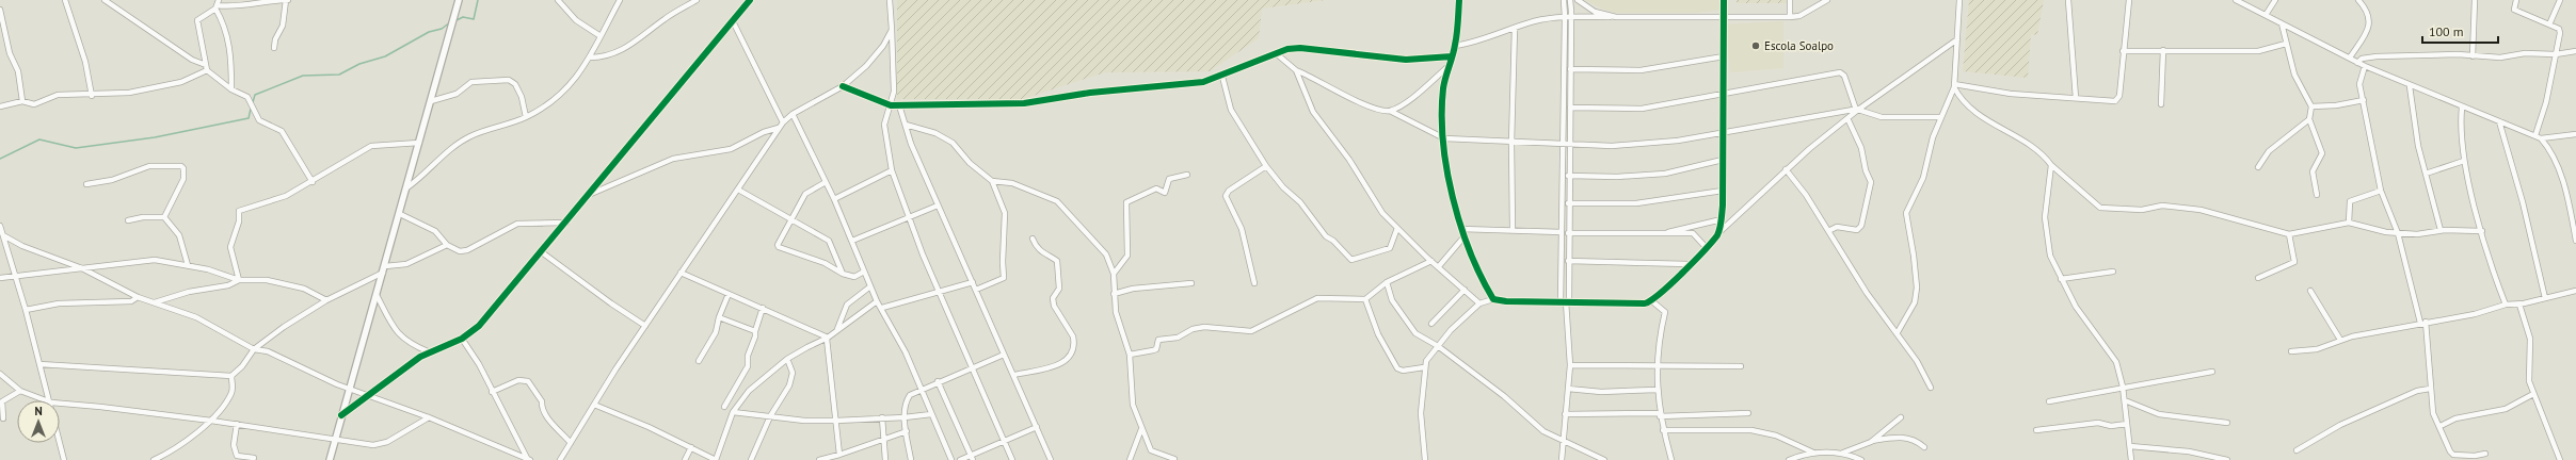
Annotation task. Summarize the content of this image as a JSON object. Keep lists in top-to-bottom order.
{
  "places": ["Escola Soalpo"],
  "scale_bar": "100 m",
  "north": "top"
}
